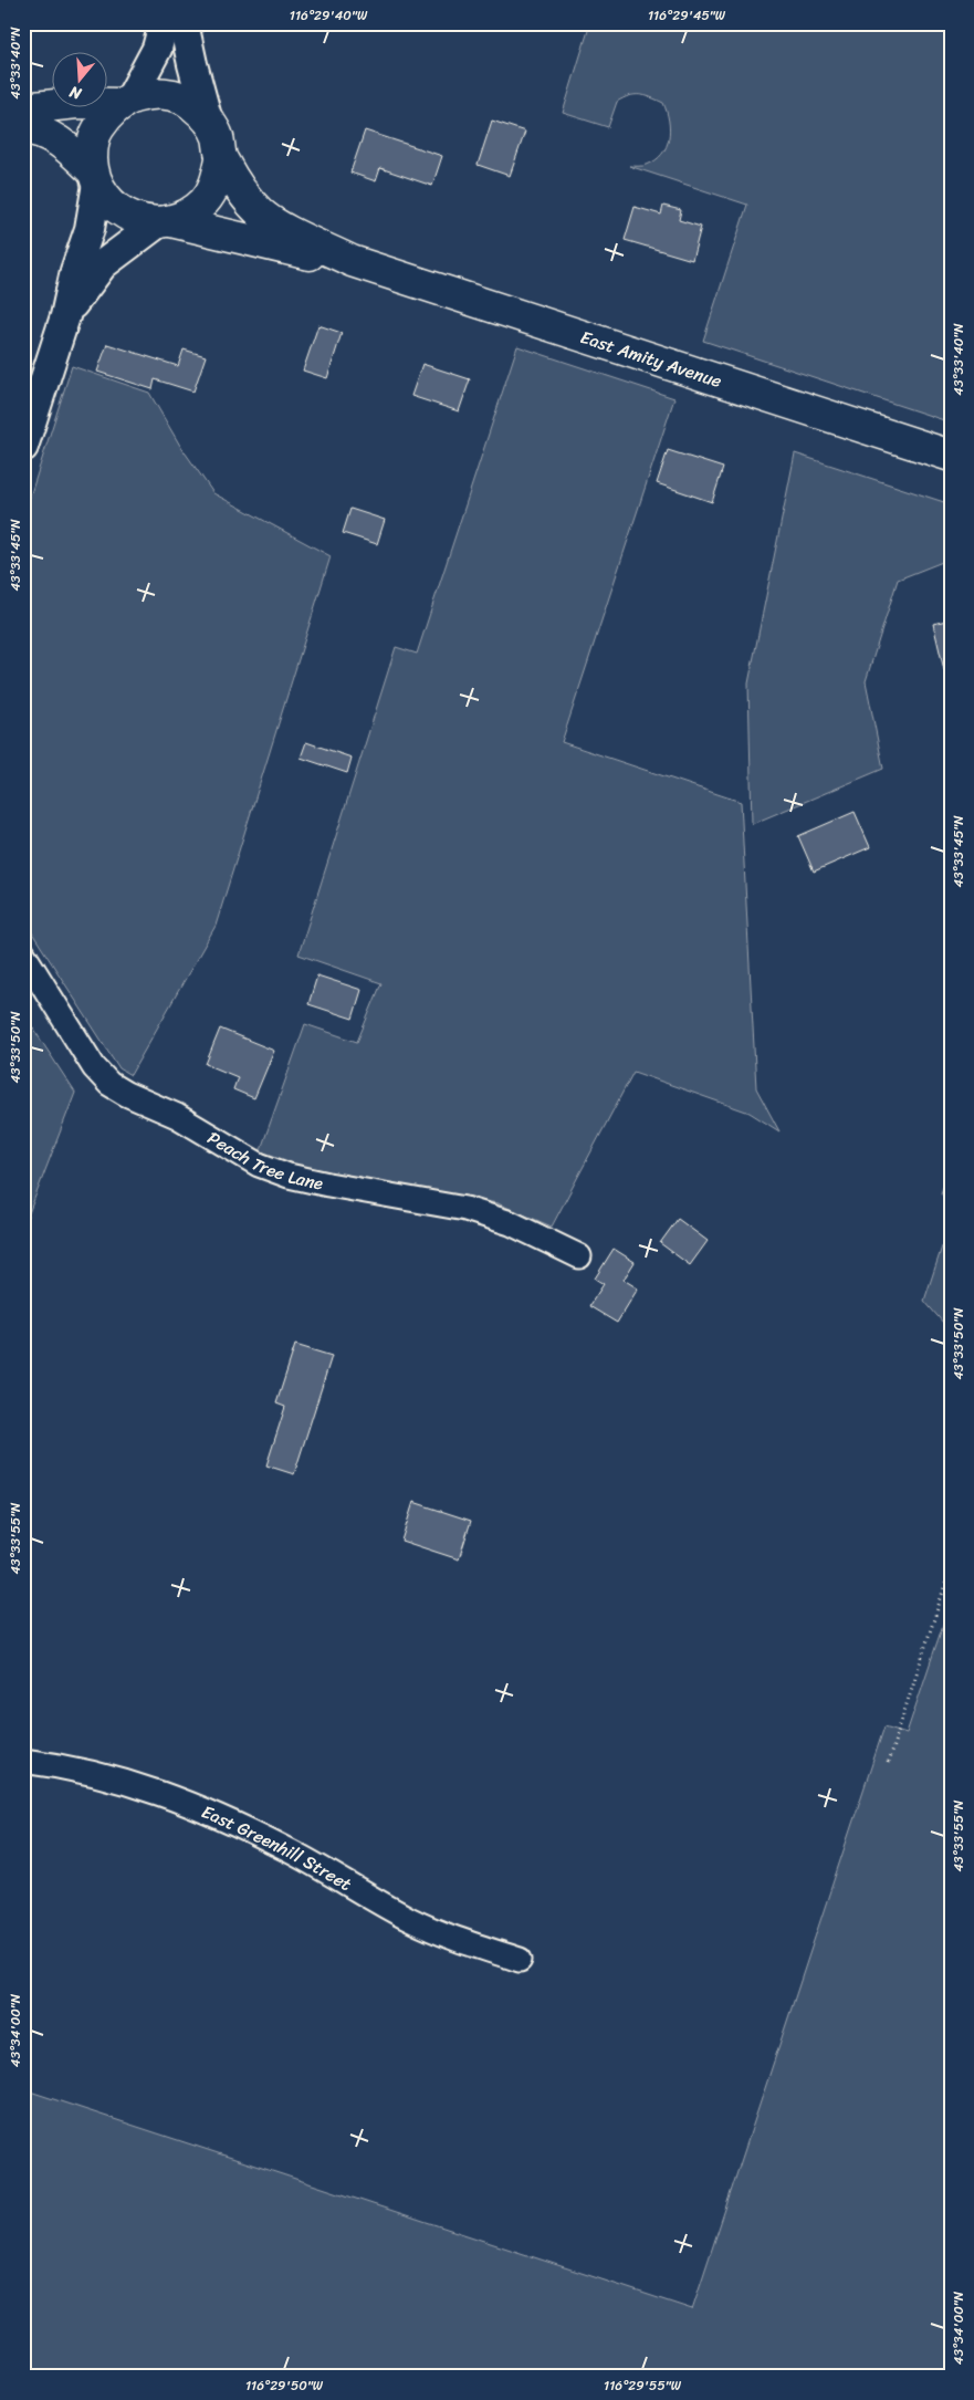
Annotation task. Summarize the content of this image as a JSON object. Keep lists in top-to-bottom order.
{
  "streets": {
    "main road": ["East Amity Avenue"],
    "street": ["Peach Tree Lane", "East Greenhill Street"]
  },
  "north": "bottom",
  "coordinates": [
    "116°29'40\"W",
    "116°29'45\"W",
    "43°33'40\"N",
    "43°33'45\"N",
    "43°33'50\"N",
    "43°33'55\"N",
    "43°34'00\"N",
    "116°29'50\"W",
    "116°29'55\"W"
  ]
}
